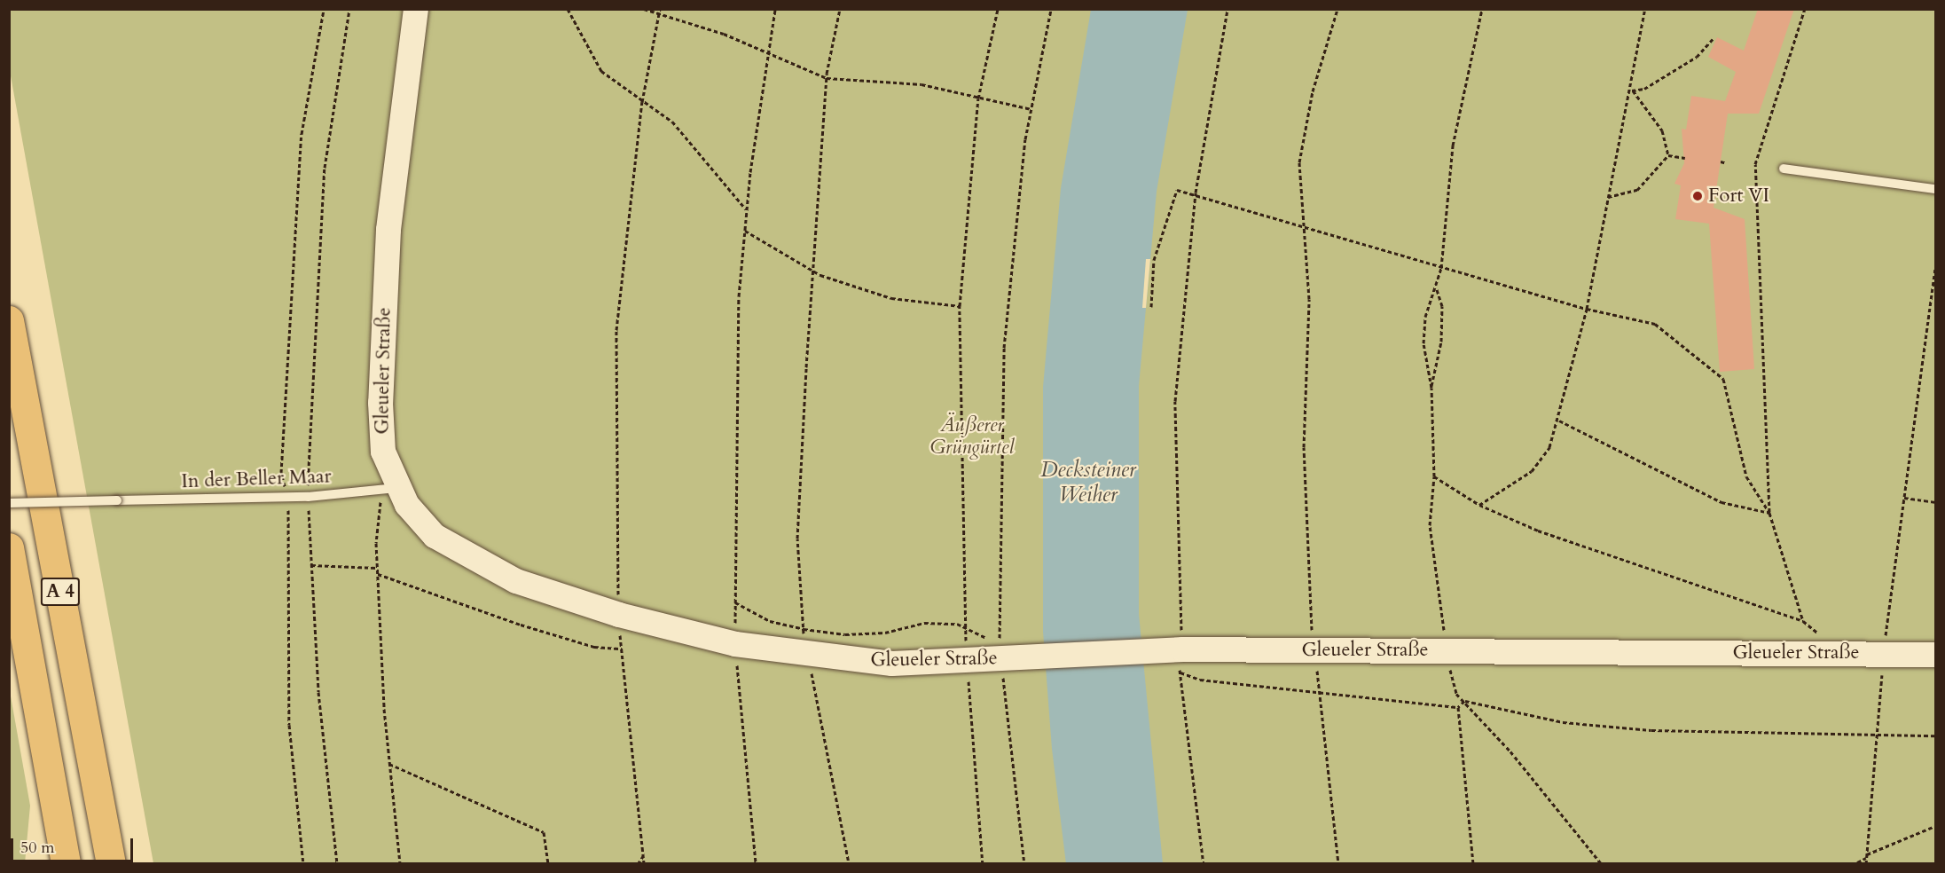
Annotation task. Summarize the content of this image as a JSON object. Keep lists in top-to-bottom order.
{
  "streets": {
    "highway": ["A 4"],
    "street": ["Gleueler Straße"],
    "lane": ["In der Beller Maar"]
  },
  "crossings": [
    ["Gleueler Straße", "In der Beller Maar"]
  ],
  "water": ["Decksteiner Weiher"],
  "parks": ["Äußerer Grüngürtel"],
  "places": ["Fort VI"],
  "scale_bar": "50 m"
}
